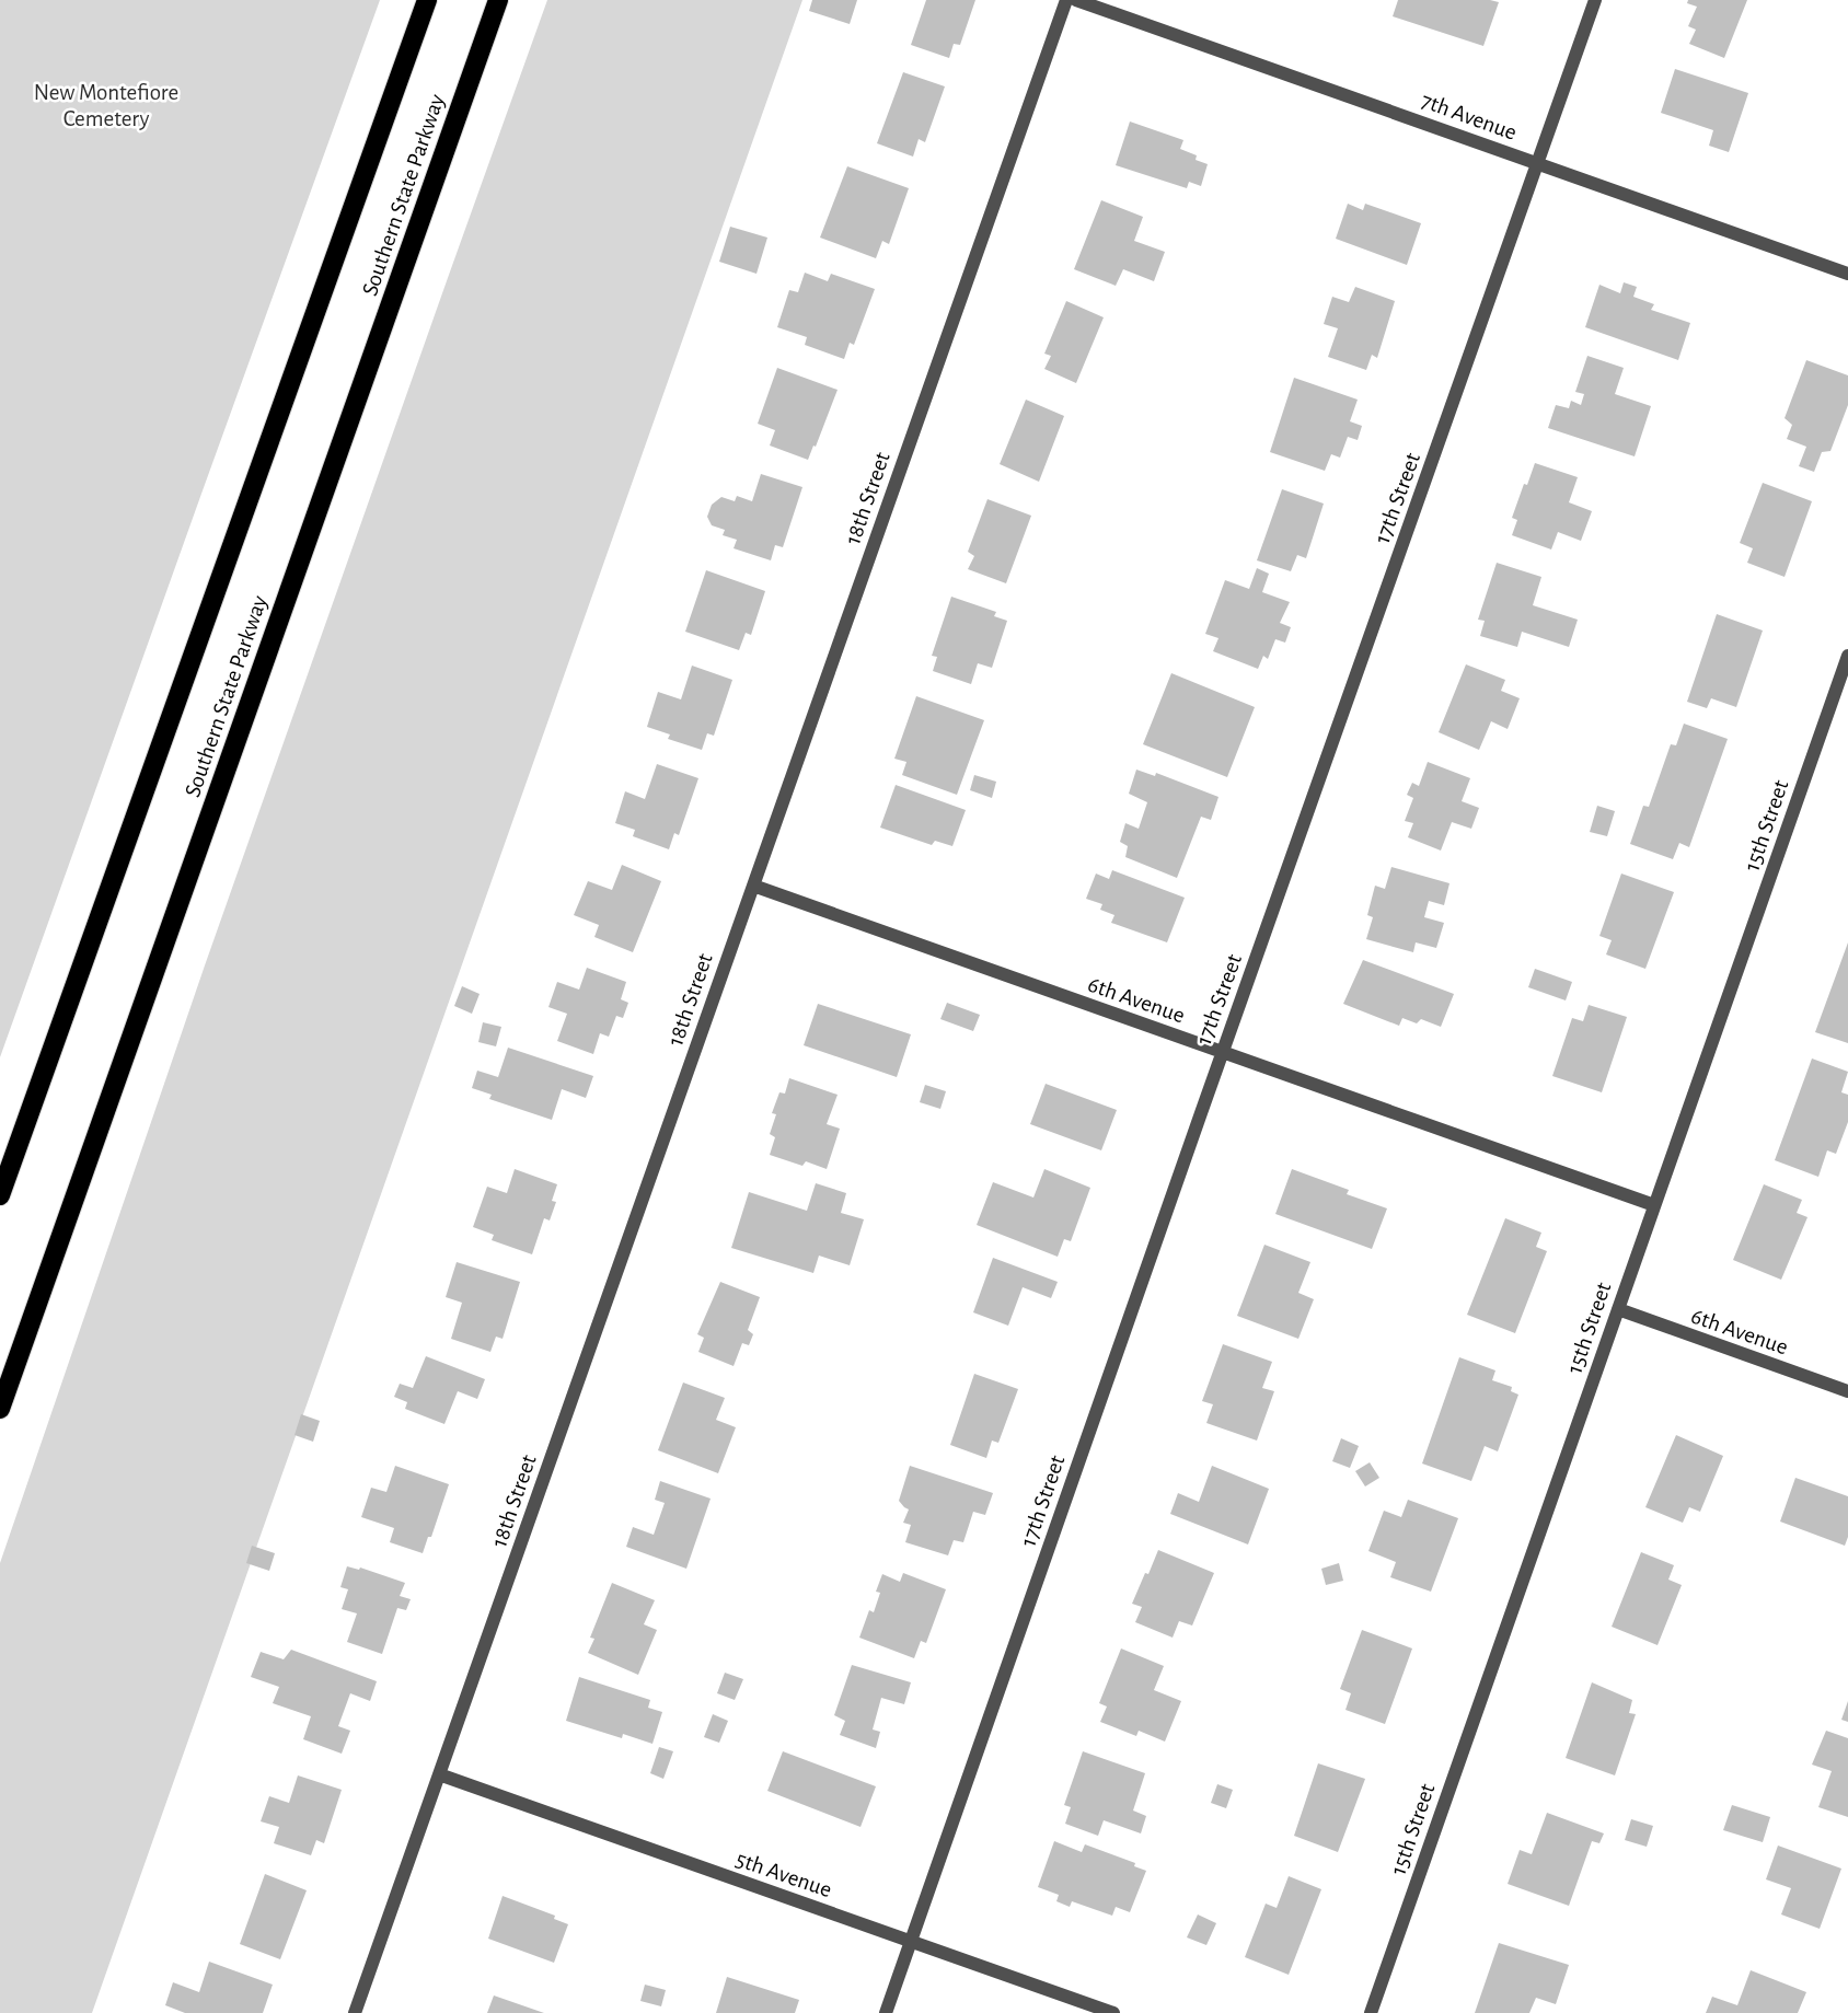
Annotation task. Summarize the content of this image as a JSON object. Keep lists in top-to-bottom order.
{
  "streets": {
    "highway": ["Southern State Parkway"],
    "street": [
      "7th Avenue",
      "18th Street",
      "17th Street",
      "15th Street",
      "6th Avenue",
      "5th Avenue"
    ]
  },
  "crossings": [
    ["7th Avenue", "17th Street"],
    ["18th Street", "6th Avenue"],
    ["18th Street", "5th Avenue"],
    ["17th Street", "6th Avenue"],
    ["17th Street", "5th Avenue"],
    ["15th Street", "6th Avenue"]
  ],
  "parks": ["New Montefiore Cemetery"]
}
